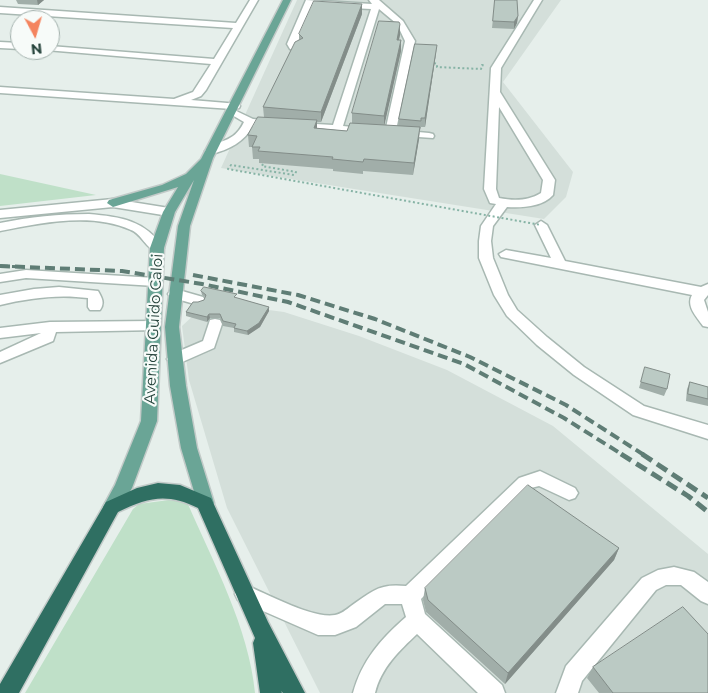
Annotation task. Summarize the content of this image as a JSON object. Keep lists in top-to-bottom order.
{
  "streets": {
    "main road": ["Avenida Guido Caloi"]
  },
  "north": "bottom"
}
